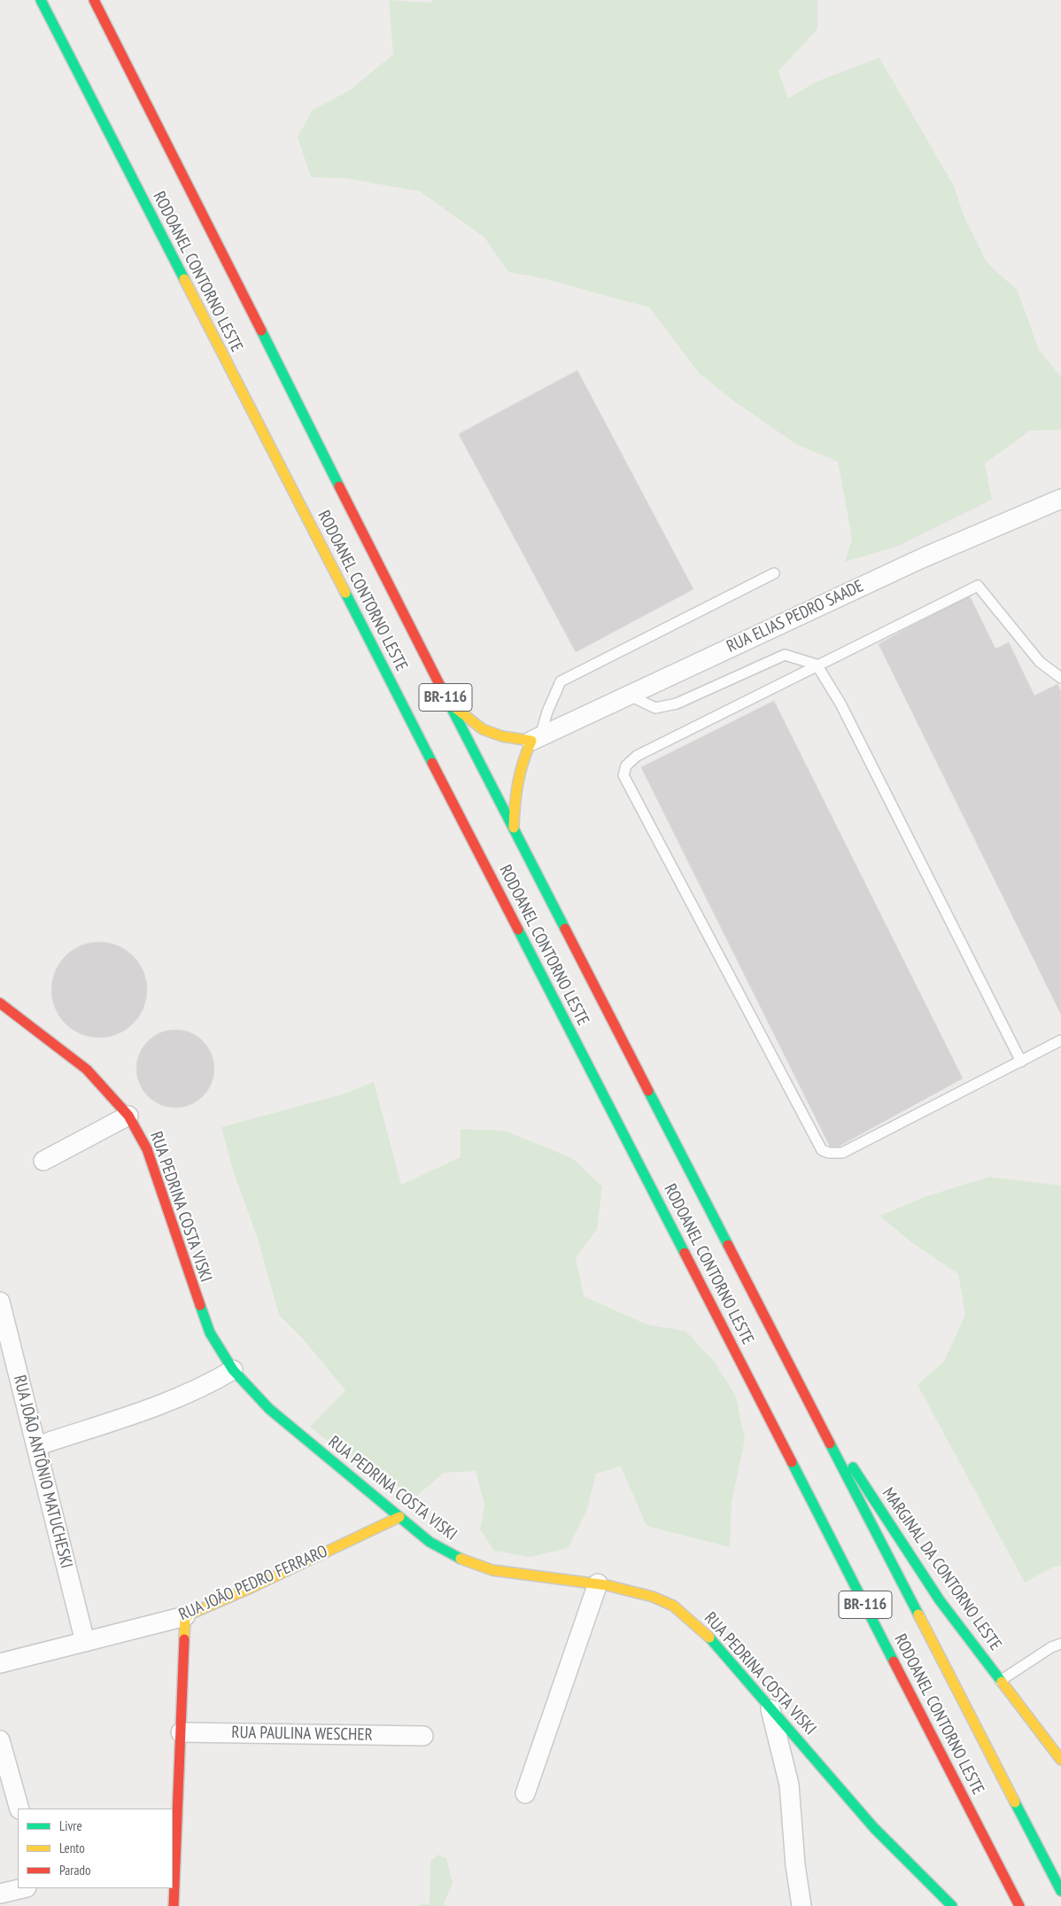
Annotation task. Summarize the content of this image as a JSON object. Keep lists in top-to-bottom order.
{
  "streets": {
    "main road": [
      "RODOANEL CONTORNO LESTE",
      "BR-116",
      "RUA PEDRINA COSTA VISKI",
      "MARGINAL DA CONTORNO LESTE",
      "RUA JOÃO PEDRO FERRARO"
    ],
    "street": ["RUA ELIAS PEDRO SAADE", "RUA JOÃO ANTÔNIO MATUCHESKI", "RUA PAULINA WESCHER"]
  },
  "crossings": [
    ["RODOANEL CONTORNO LESTE", "MARGINAL DA CONTORNO LESTE"],
    ["RUA PEDRINA COSTA VISKI", "RUA JOÃO PEDRO FERRARO"],
    ["RUA JOÃO ANTÔNIO MATUCHESKI", "RUA JOÃO PEDRO FERRARO"]
  ],
  "legend": ["Livre", "Lento", "Parado"]
}
